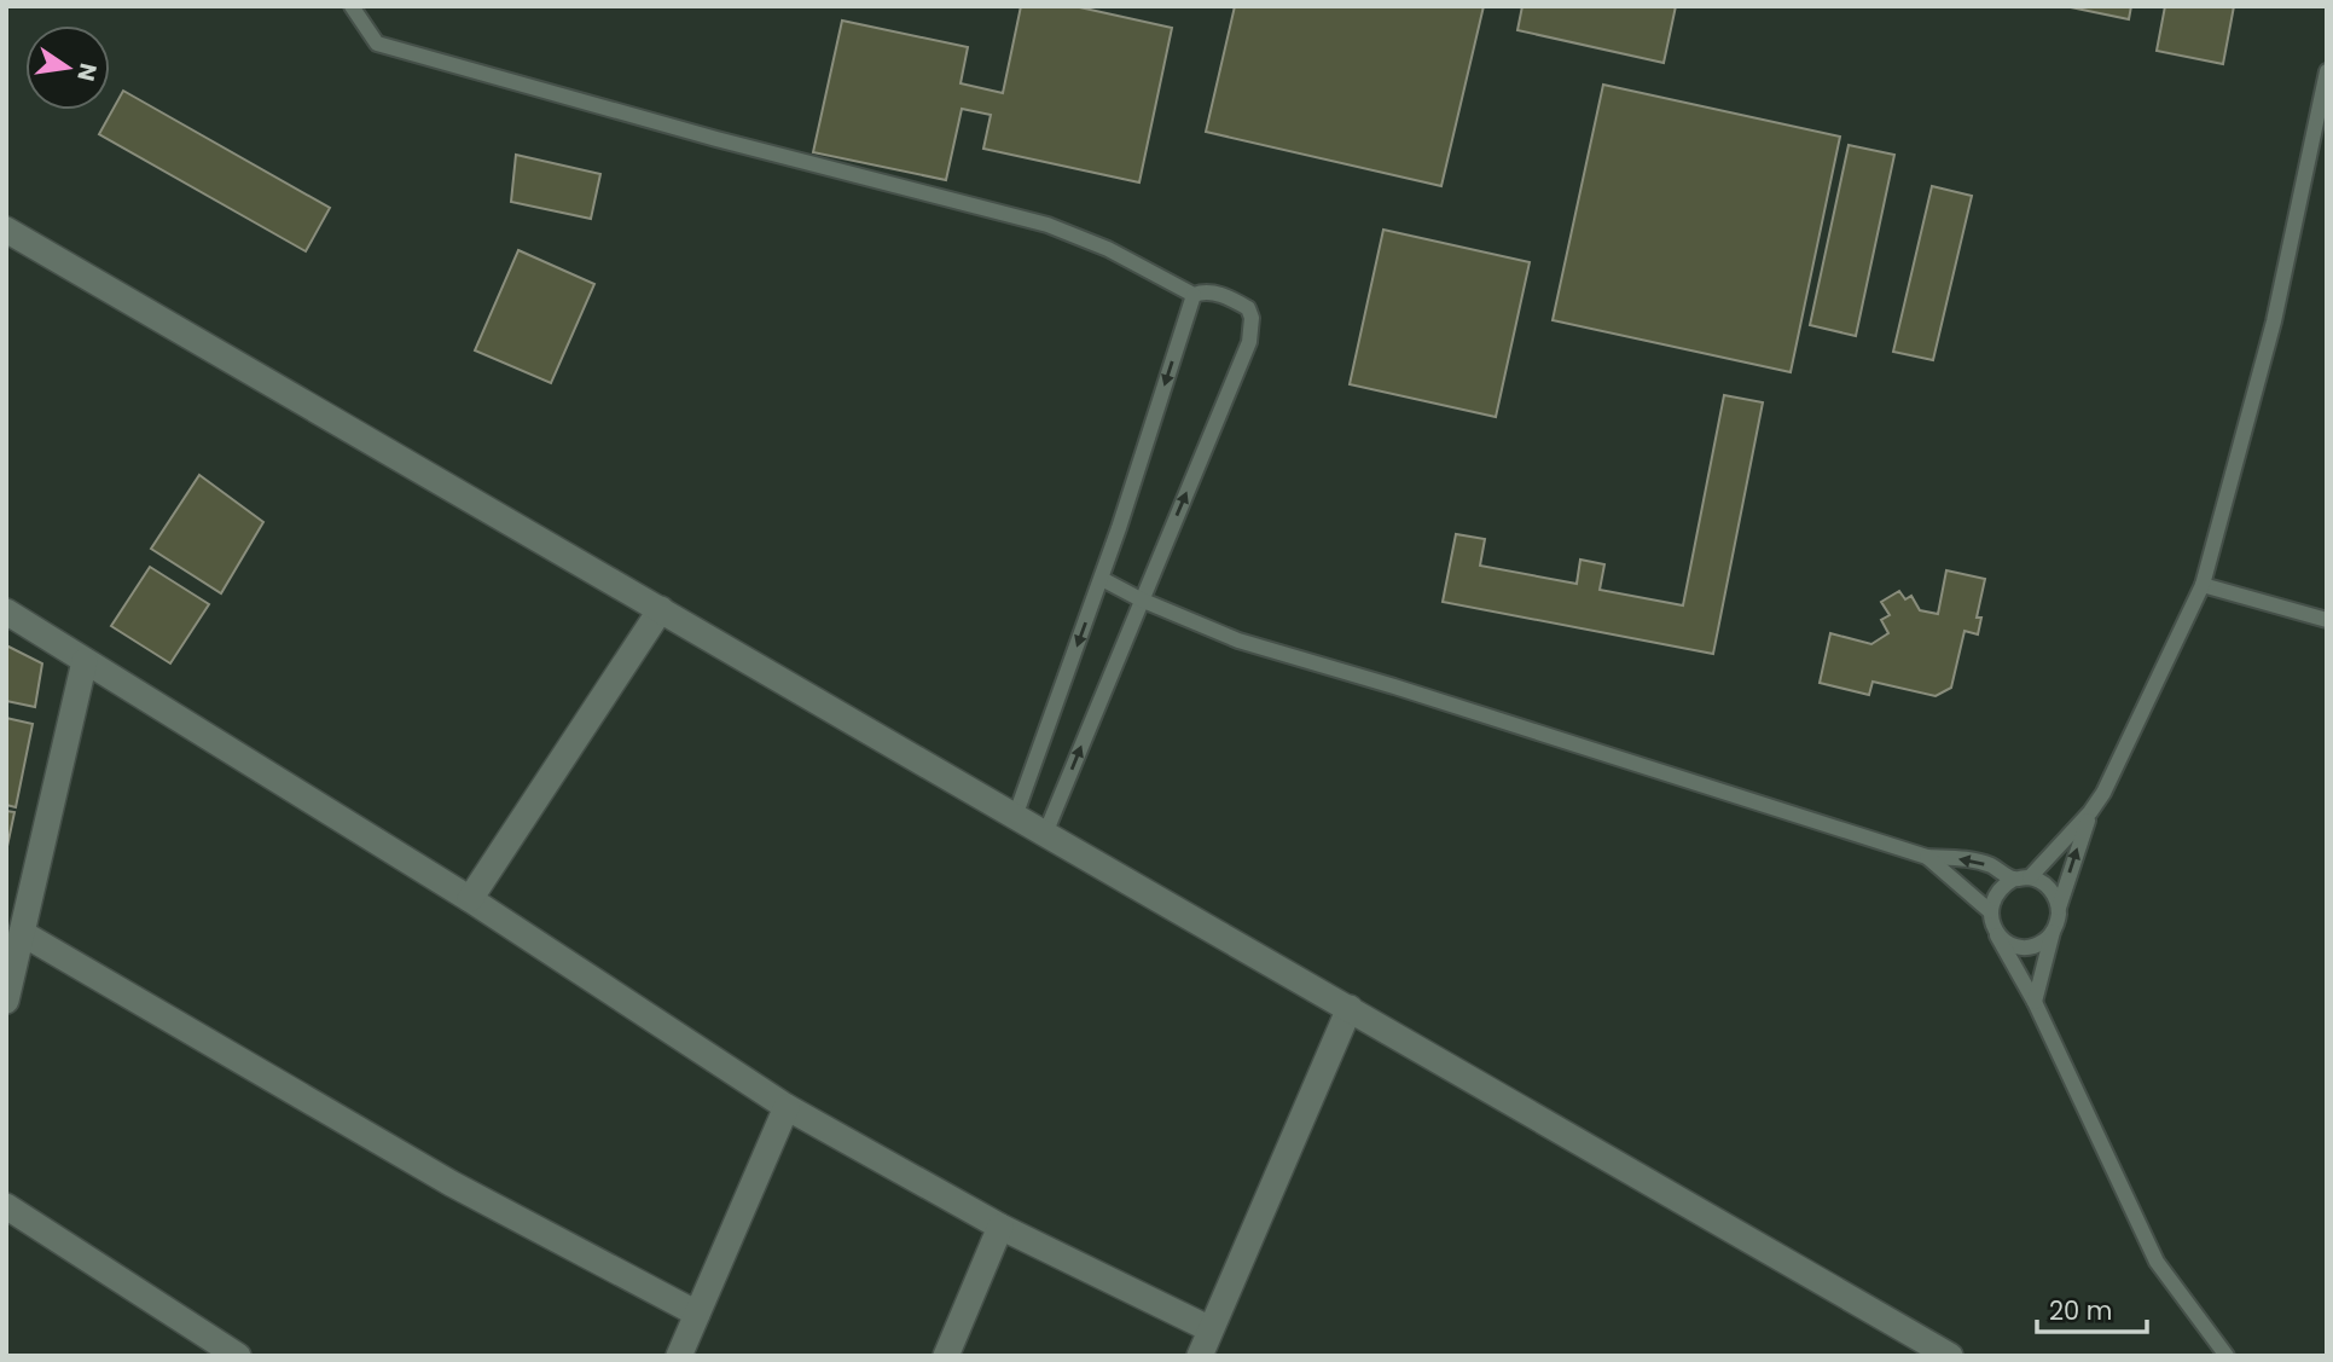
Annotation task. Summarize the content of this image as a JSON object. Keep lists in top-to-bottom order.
{
  "scale_bar": "20 m",
  "north": "right"
}
